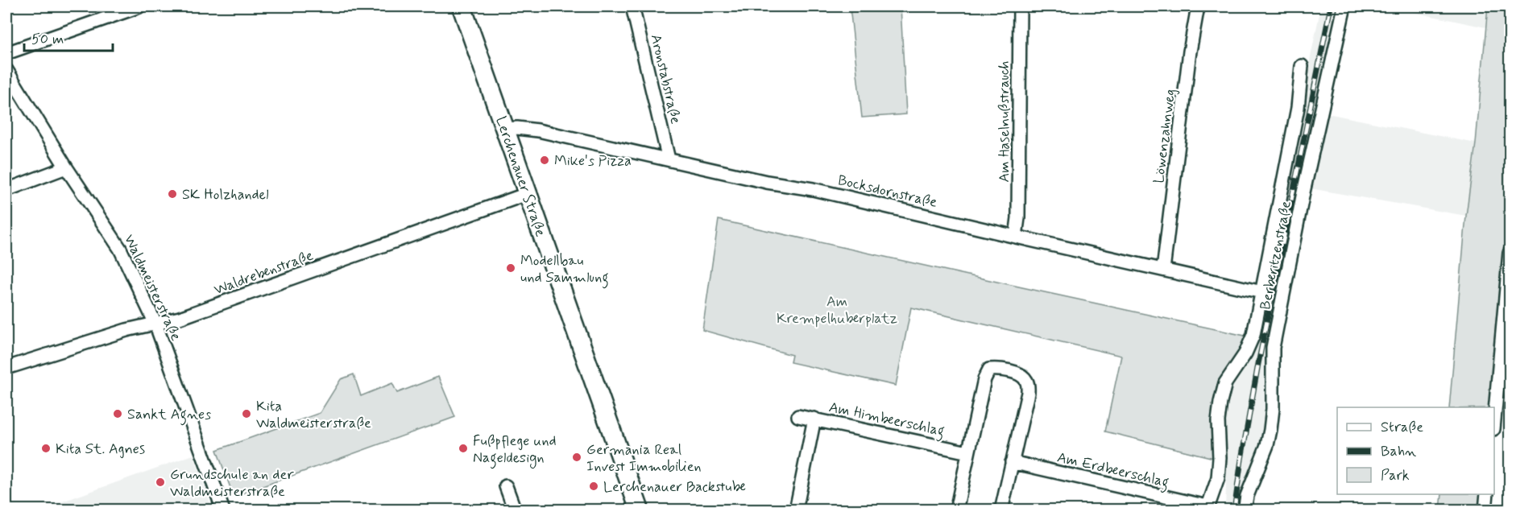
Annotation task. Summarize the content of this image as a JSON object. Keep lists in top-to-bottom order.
{
  "streets": {
    "main road": ["Lerchenauer Straße"],
    "street": [
      "Aronstabstraße",
      "Am Haselnußstrauch",
      "Löwenzahnweg",
      "Bocksdornstraße",
      "Berberitzenstraße",
      "Waldrebenstraße",
      "Waldmeisterstraße",
      "Am Himbeerschlag",
      "Am Erdbeerschlag"
    ]
  },
  "crossings": [
    ["Aronstabstraße", "Bocksdornstraße"],
    ["Am Haselnußstrauch", "Bocksdornstraße"],
    ["Löwenzahnweg", "Bocksdornstraße"],
    ["Lerchenauer Straße", "Bocksdornstraße"],
    ["Lerchenauer Straße", "Waldrebenstraße"],
    ["Bocksdornstraße", "Berberitzenstraße"],
    ["Berberitzenstraße", "Am Erdbeerschlag"],
    ["Waldrebenstraße", "Waldmeisterstraße"]
  ],
  "parks": ["Am Krempelhuberplatz"],
  "places": [
    "Mike's Pizza",
    "SK Holzhandel",
    "Modellbau und Sammlung",
    "Sankt Agnes",
    "Kita Waldmeisterstraße",
    "Kita St. Agnes",
    "Fußpflege und Nageldesign",
    "Germania Real Invest Immobilien",
    "Grundschule an der Waldmeisterstraße",
    "Lerchenauer Backstube"
  ],
  "legend": ["Straße", "Bahn", "Park"],
  "scale_bar": "50 m"
}
